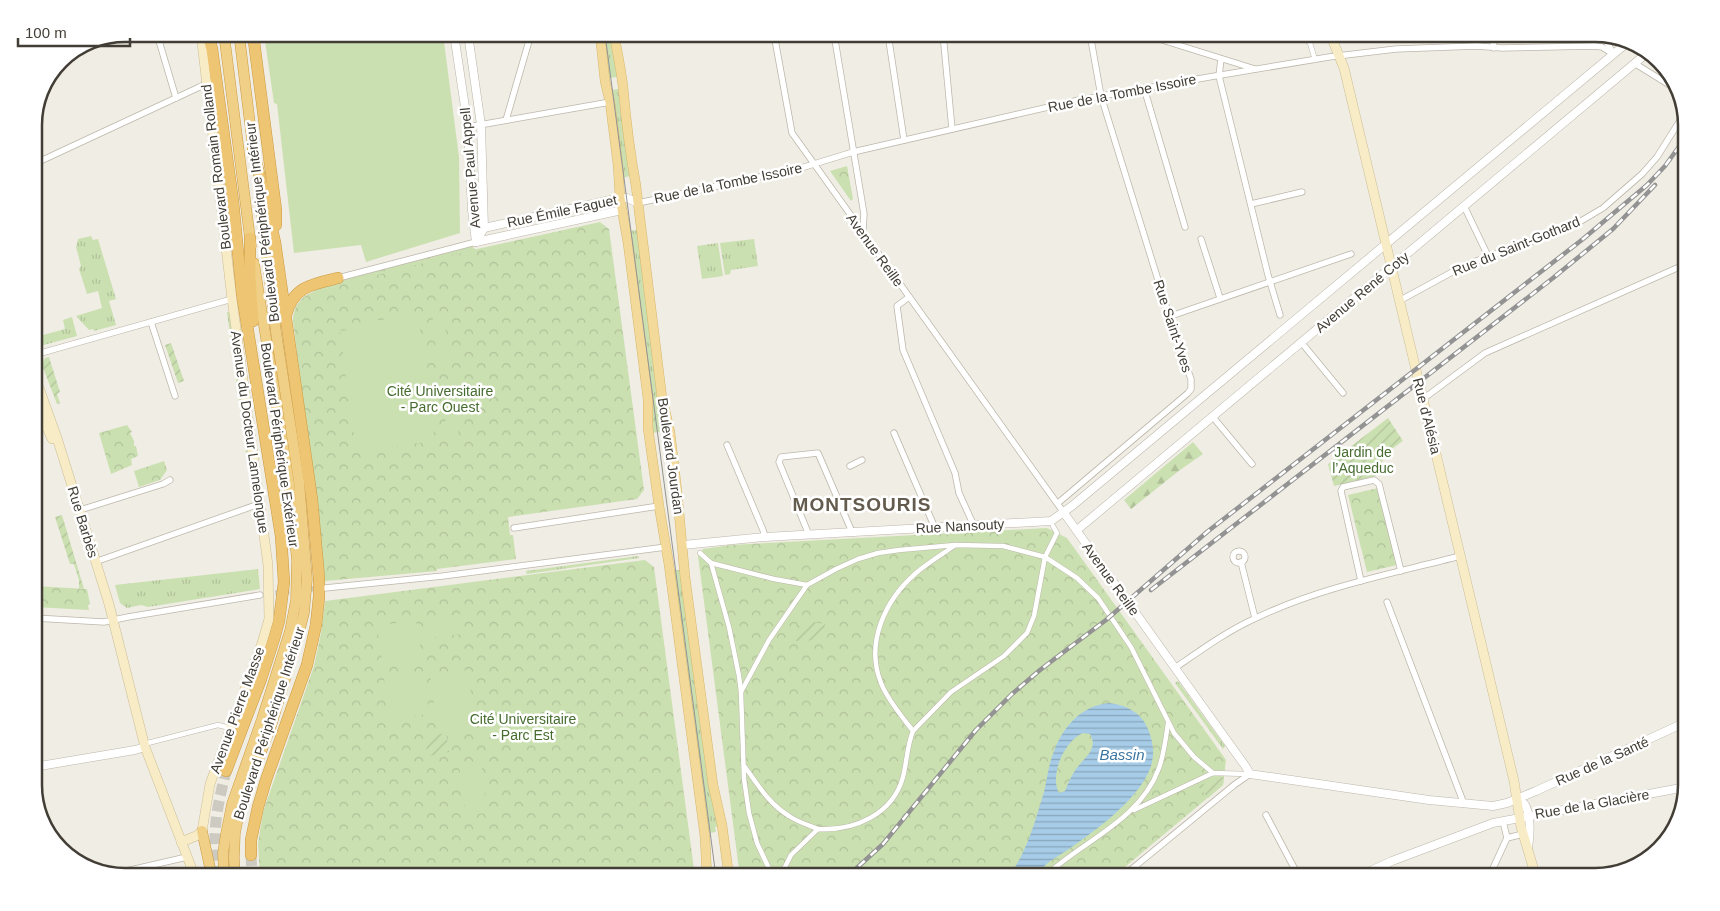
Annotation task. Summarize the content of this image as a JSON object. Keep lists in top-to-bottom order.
{
  "streets": {
    "highway": ["Boulevard Périphérique Intérieur", "Boulevard Périphérique Extérieur"],
    "main road": [
      "Boulevard Romain Rolland",
      "Rue d'Alésia",
      "Avenue du Docteur Lannelongue",
      "Boulevard Jourdan",
      "Rue Barbès",
      "Avenue Pierre Masse"
    ],
    "street": [
      "Rue de la Tombe Issoire",
      "Avenue Paul Appell",
      "Rue Émile Faguet",
      "Rue du Saint-Gothard",
      "Avenue Reille",
      "Avenue René Coty",
      "Rue Saint-Yves",
      "Rue Nansouty",
      "Rue de la Santé",
      "Rue de la Glacière"
    ]
  },
  "crossings": [
    ["Rue de la Tombe Issoire", "Rue Émile Faguet"],
    ["Rue de la Tombe Issoire", "Avenue Reille"],
    ["Rue de la Tombe Issoire", "Avenue René Coty"],
    ["Rue de la Tombe Issoire", "Rue Saint-Yves"],
    ["Rue de la Tombe Issoire", "Rue d'Alésia"],
    ["Rue de la Tombe Issoire", "Boulevard Jourdan"],
    ["Boulevard Romain Rolland", "Avenue du Docteur Lannelongue"],
    ["Avenue Paul Appell", "Rue Émile Faguet"],
    ["Rue Émile Faguet", "Boulevard Jourdan"],
    ["Rue du Saint-Gothard", "Rue d'Alésia"],
    ["Avenue Reille", "Avenue René Coty"],
    ["Avenue Reille", "Rue Saint-Yves"],
    ["Avenue Reille", "Rue Nansouty"],
    ["Avenue René Coty", "Rue d'Alésia"],
    ["Avenue René Coty", "Rue Nansouty"],
    ["Rue d'Alésia", "Rue de la Santé"],
    ["Rue d'Alésia", "Rue de la Glacière"],
    ["Avenue du Docteur Lannelongue", "Avenue Pierre Masse"],
    ["Boulevard Jourdan", "Rue Nansouty"]
  ],
  "districts": ["MONTSOURIS"],
  "water": ["Bassin"],
  "parks": ["Cité Universitaire - Parc Ouest", "Jardin de l’Aqueduc", "Cité Universitaire - Parc Est"],
  "scale_bar": "100 m"
}
